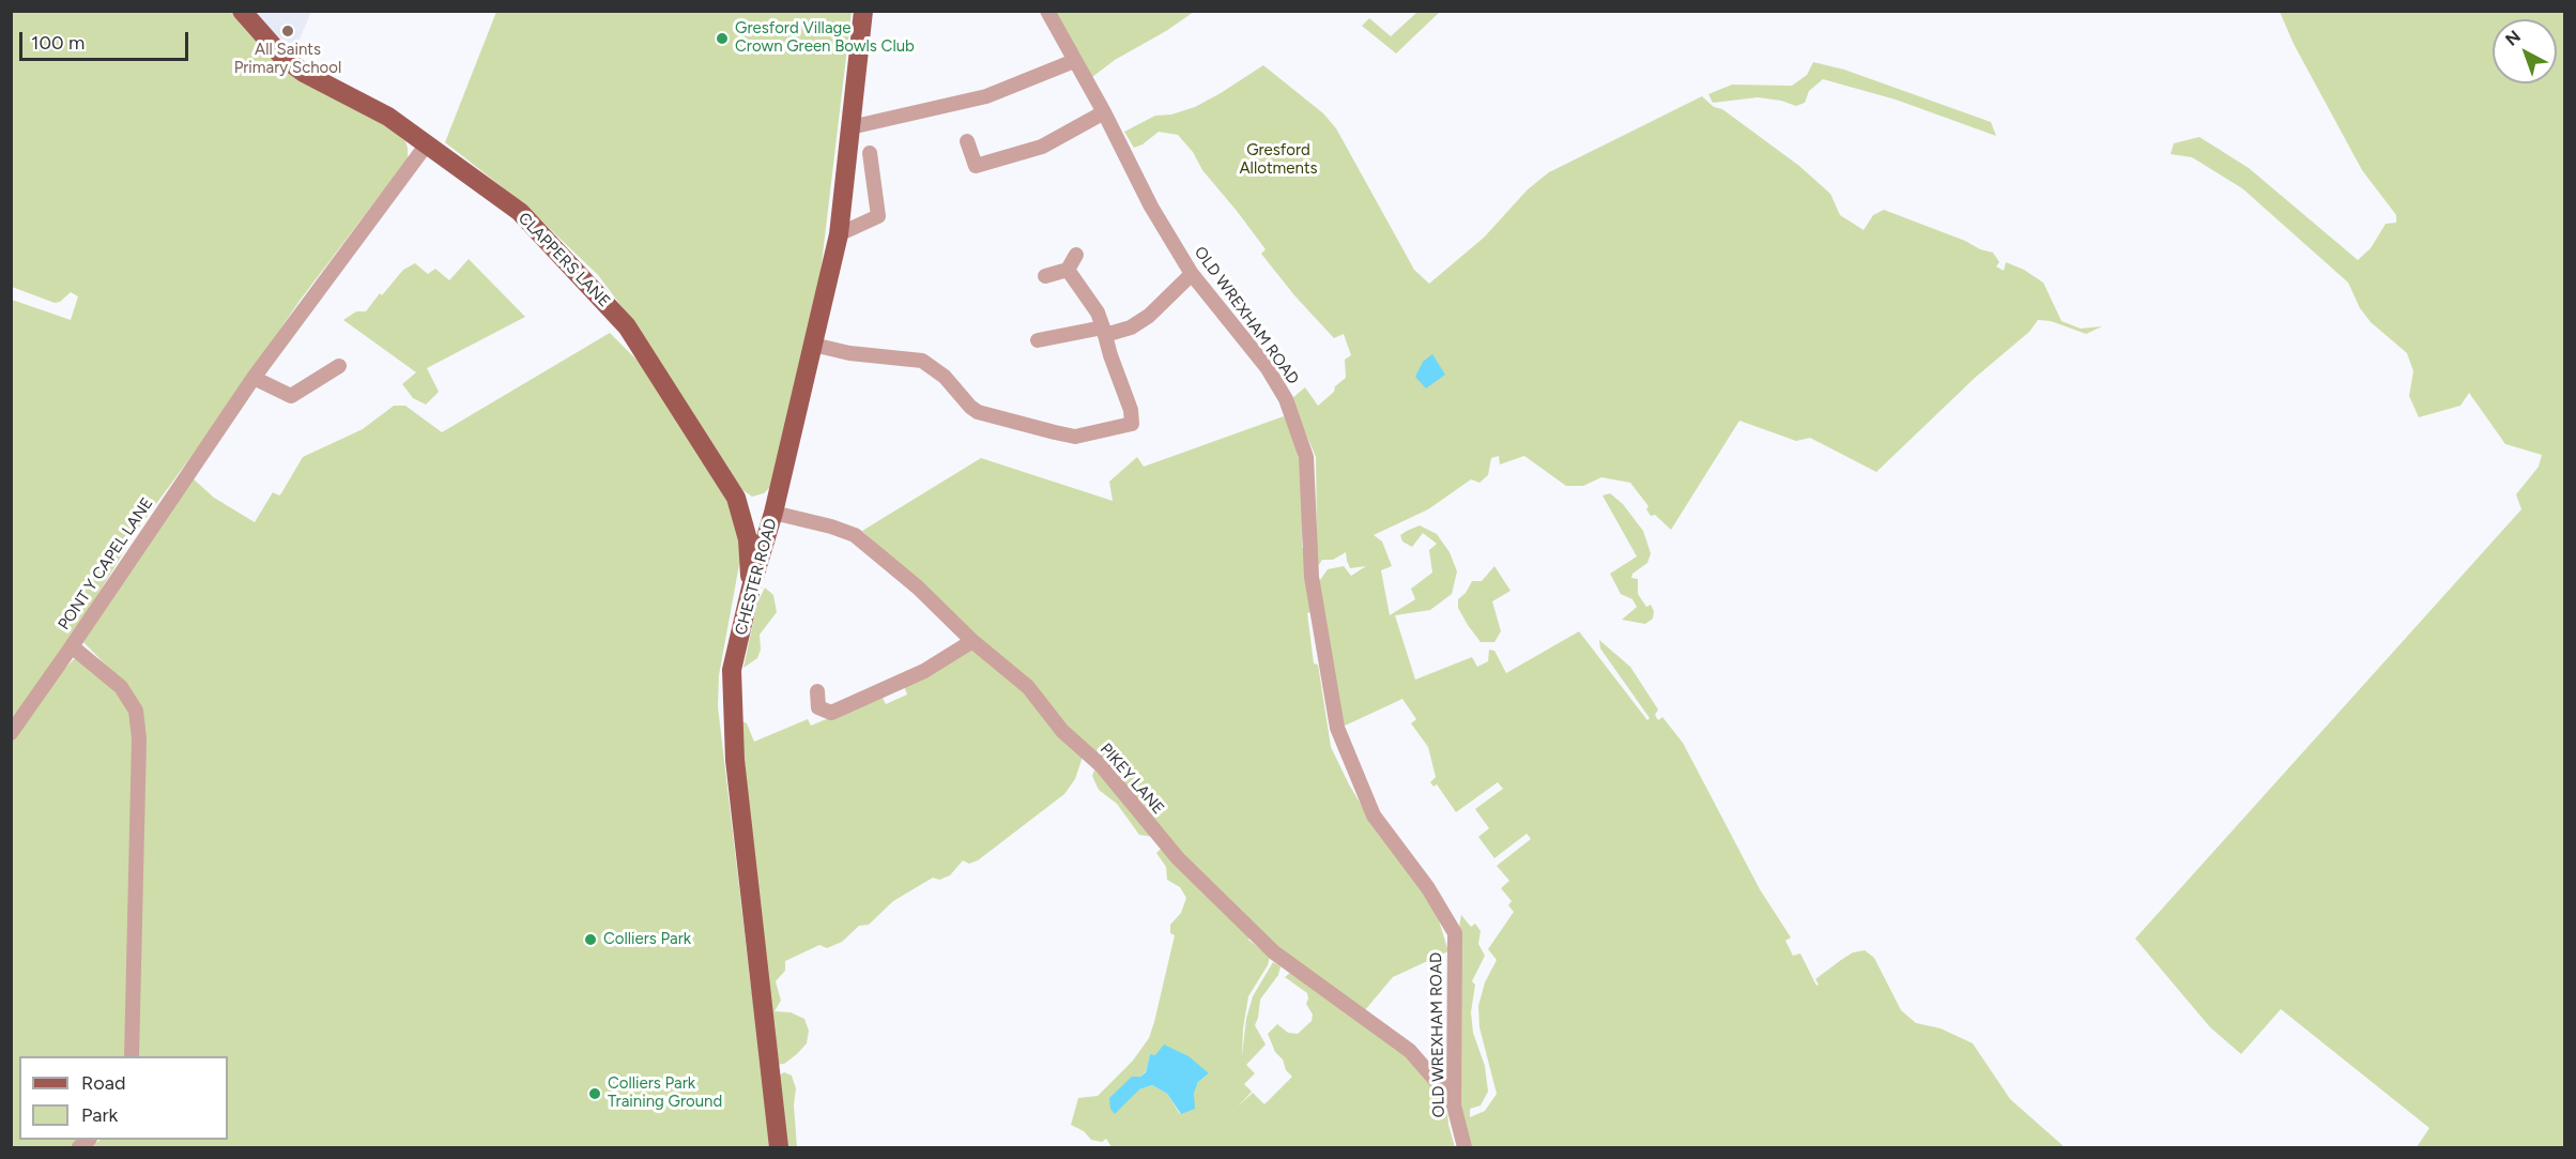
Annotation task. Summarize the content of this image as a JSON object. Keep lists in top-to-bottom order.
{
  "streets": {
    "main road": ["CLAPPERS LANE", "CHESTER ROAD"],
    "street": ["OLD WREXHAM ROAD", "PONT Y CAPEL LANE", "PIKEY LANE"]
  },
  "crossings": [
    ["CLAPPERS LANE", "PONT Y CAPEL LANE"],
    ["CLAPPERS LANE", "CHESTER ROAD"],
    ["OLD WREXHAM ROAD", "PIKEY LANE"],
    ["CHESTER ROAD", "PIKEY LANE"]
  ],
  "parks": ["Gresford Allotments"],
  "places": [
    "All Saints Primary School",
    "Gresford Village Crown Green Bowls Club",
    "Colliers Park",
    "Colliers Park Training Ground"
  ],
  "legend": ["Road", "Park"],
  "scale_bar": "100 m",
  "north": "top left"
}
